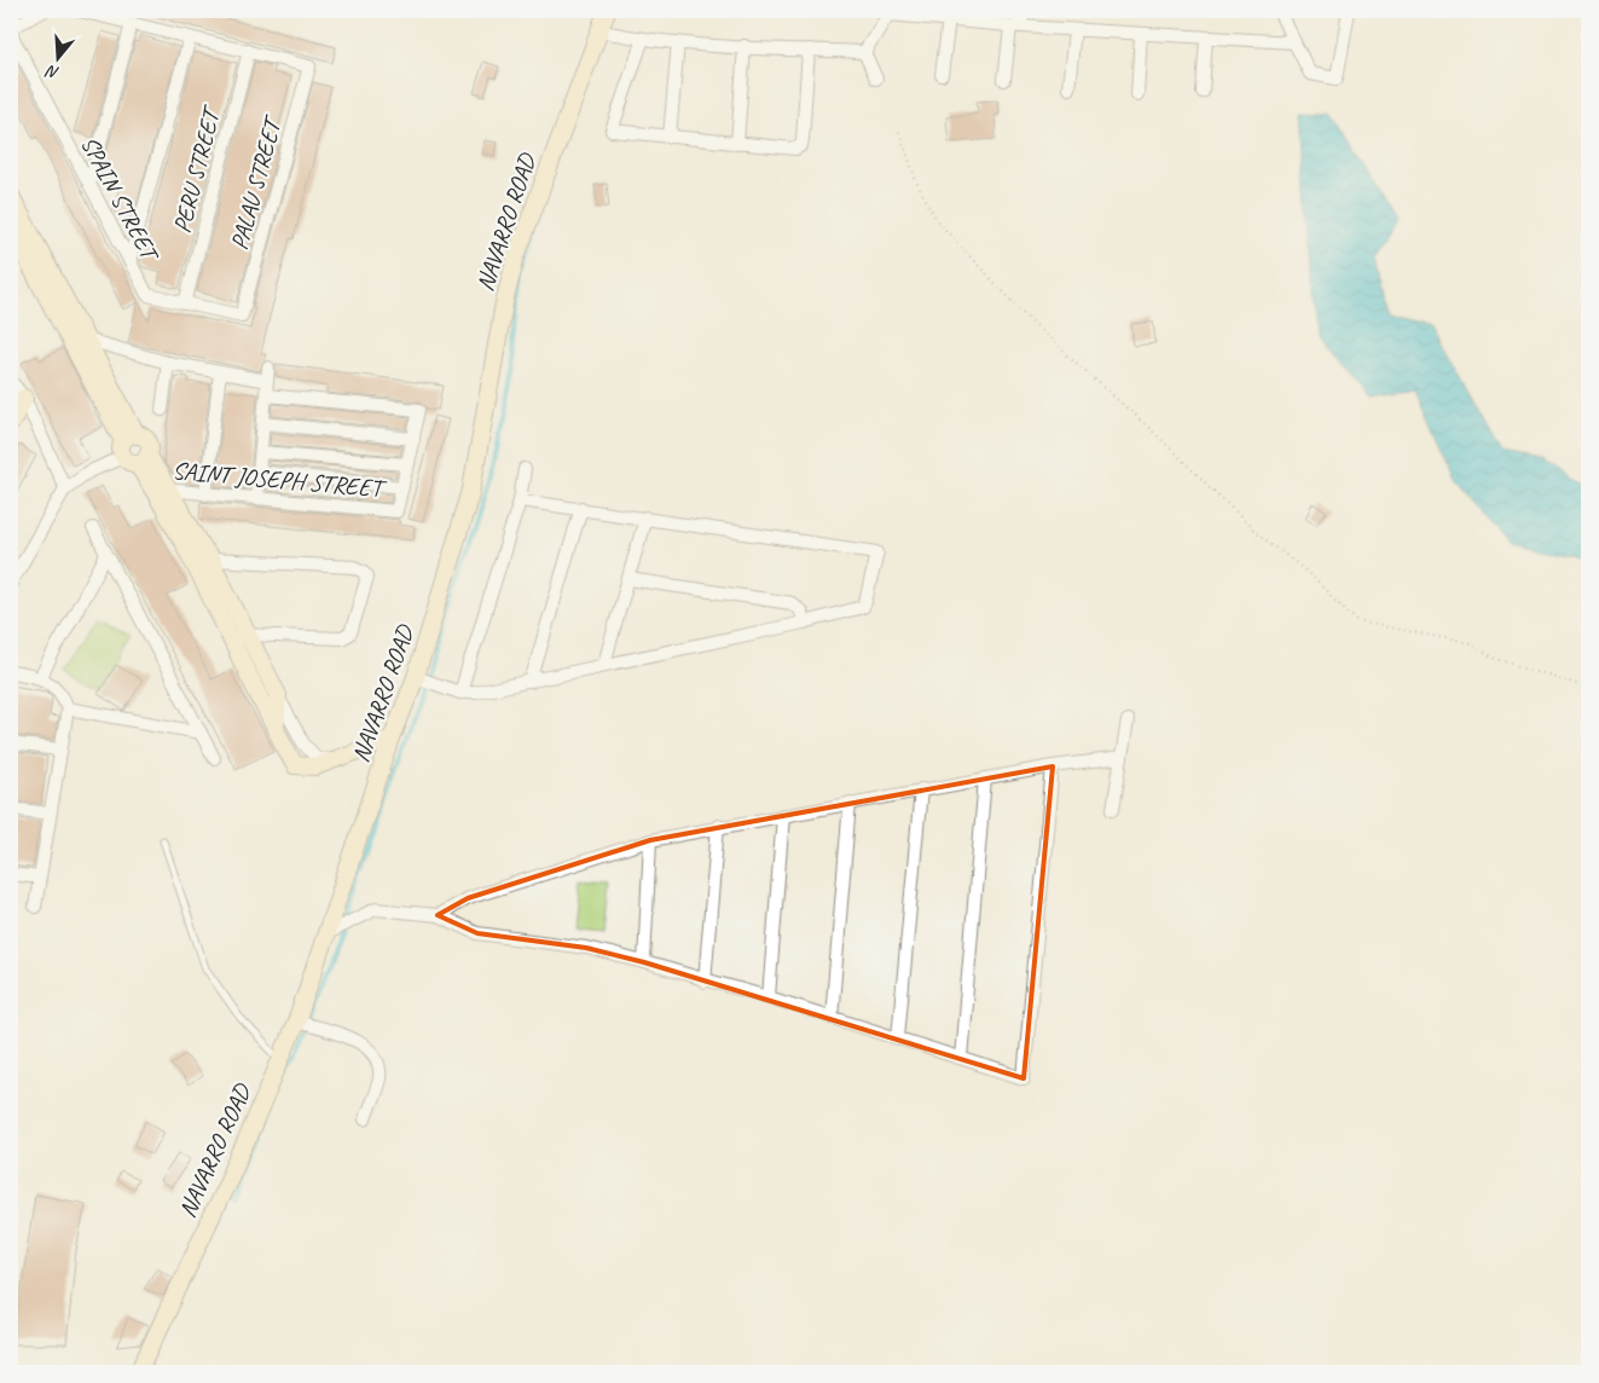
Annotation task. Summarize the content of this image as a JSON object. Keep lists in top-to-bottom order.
{
  "streets": {
    "street": [
      "PERU STREET",
      "PALAU STREET",
      "SPAIN STREET",
      "NAVARRO ROAD",
      "SAINT JOSEPH STREET"
    ]
  },
  "crossings": [
    ["PERU STREET", "PALAU STREET"],
    ["PERU STREET", "SPAIN STREET"],
    ["PALAU STREET", "SPAIN STREET"]
  ],
  "north": "bottom"
}
